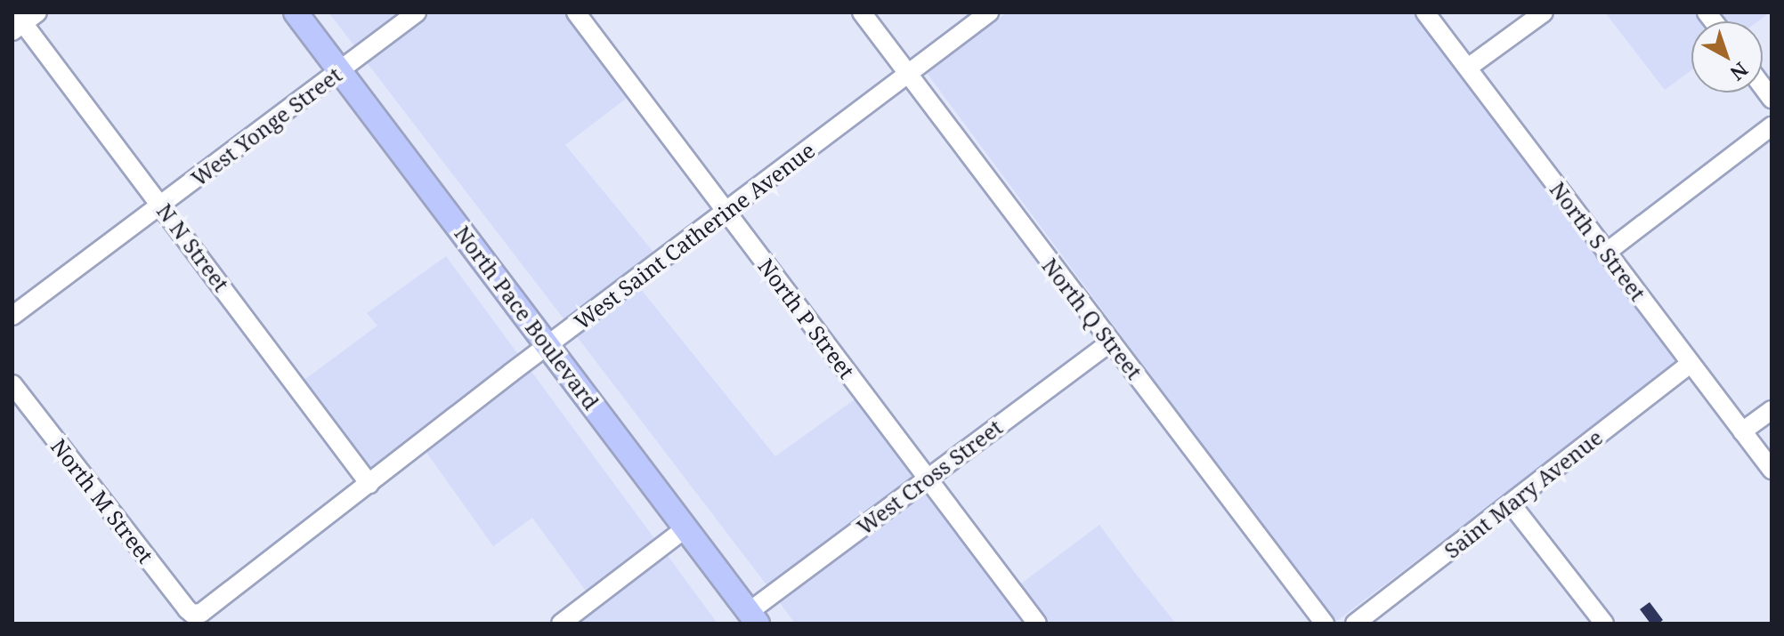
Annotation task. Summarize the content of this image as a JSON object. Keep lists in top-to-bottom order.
{
  "streets": {
    "main road": ["North Pace Boulevard"],
    "street": [
      "West Yonge Street",
      "West Saint Catherine Avenue",
      "North S Street",
      "N N Street",
      "North P Street",
      "North Q Street",
      "West Cross Street",
      "Saint Mary Avenue",
      "North M Street"
    ]
  },
  "crossings": [
    ["West Yonge Street", "N N Street"],
    ["West Yonge Street", "North Pace Boulevard"],
    ["West Saint Catherine Avenue", "N N Street"],
    ["West Saint Catherine Avenue", "North Pace Boulevard"],
    ["West Saint Catherine Avenue", "North P Street"],
    ["West Saint Catherine Avenue", "North Q Street"],
    ["West Saint Catherine Avenue", "North M Street"],
    ["North S Street", "Saint Mary Avenue"],
    ["North Pace Boulevard", "West Cross Street"],
    ["North P Street", "West Cross Street"],
    ["North Q Street", "West Cross Street"]
  ],
  "north": "bottom right"
}
